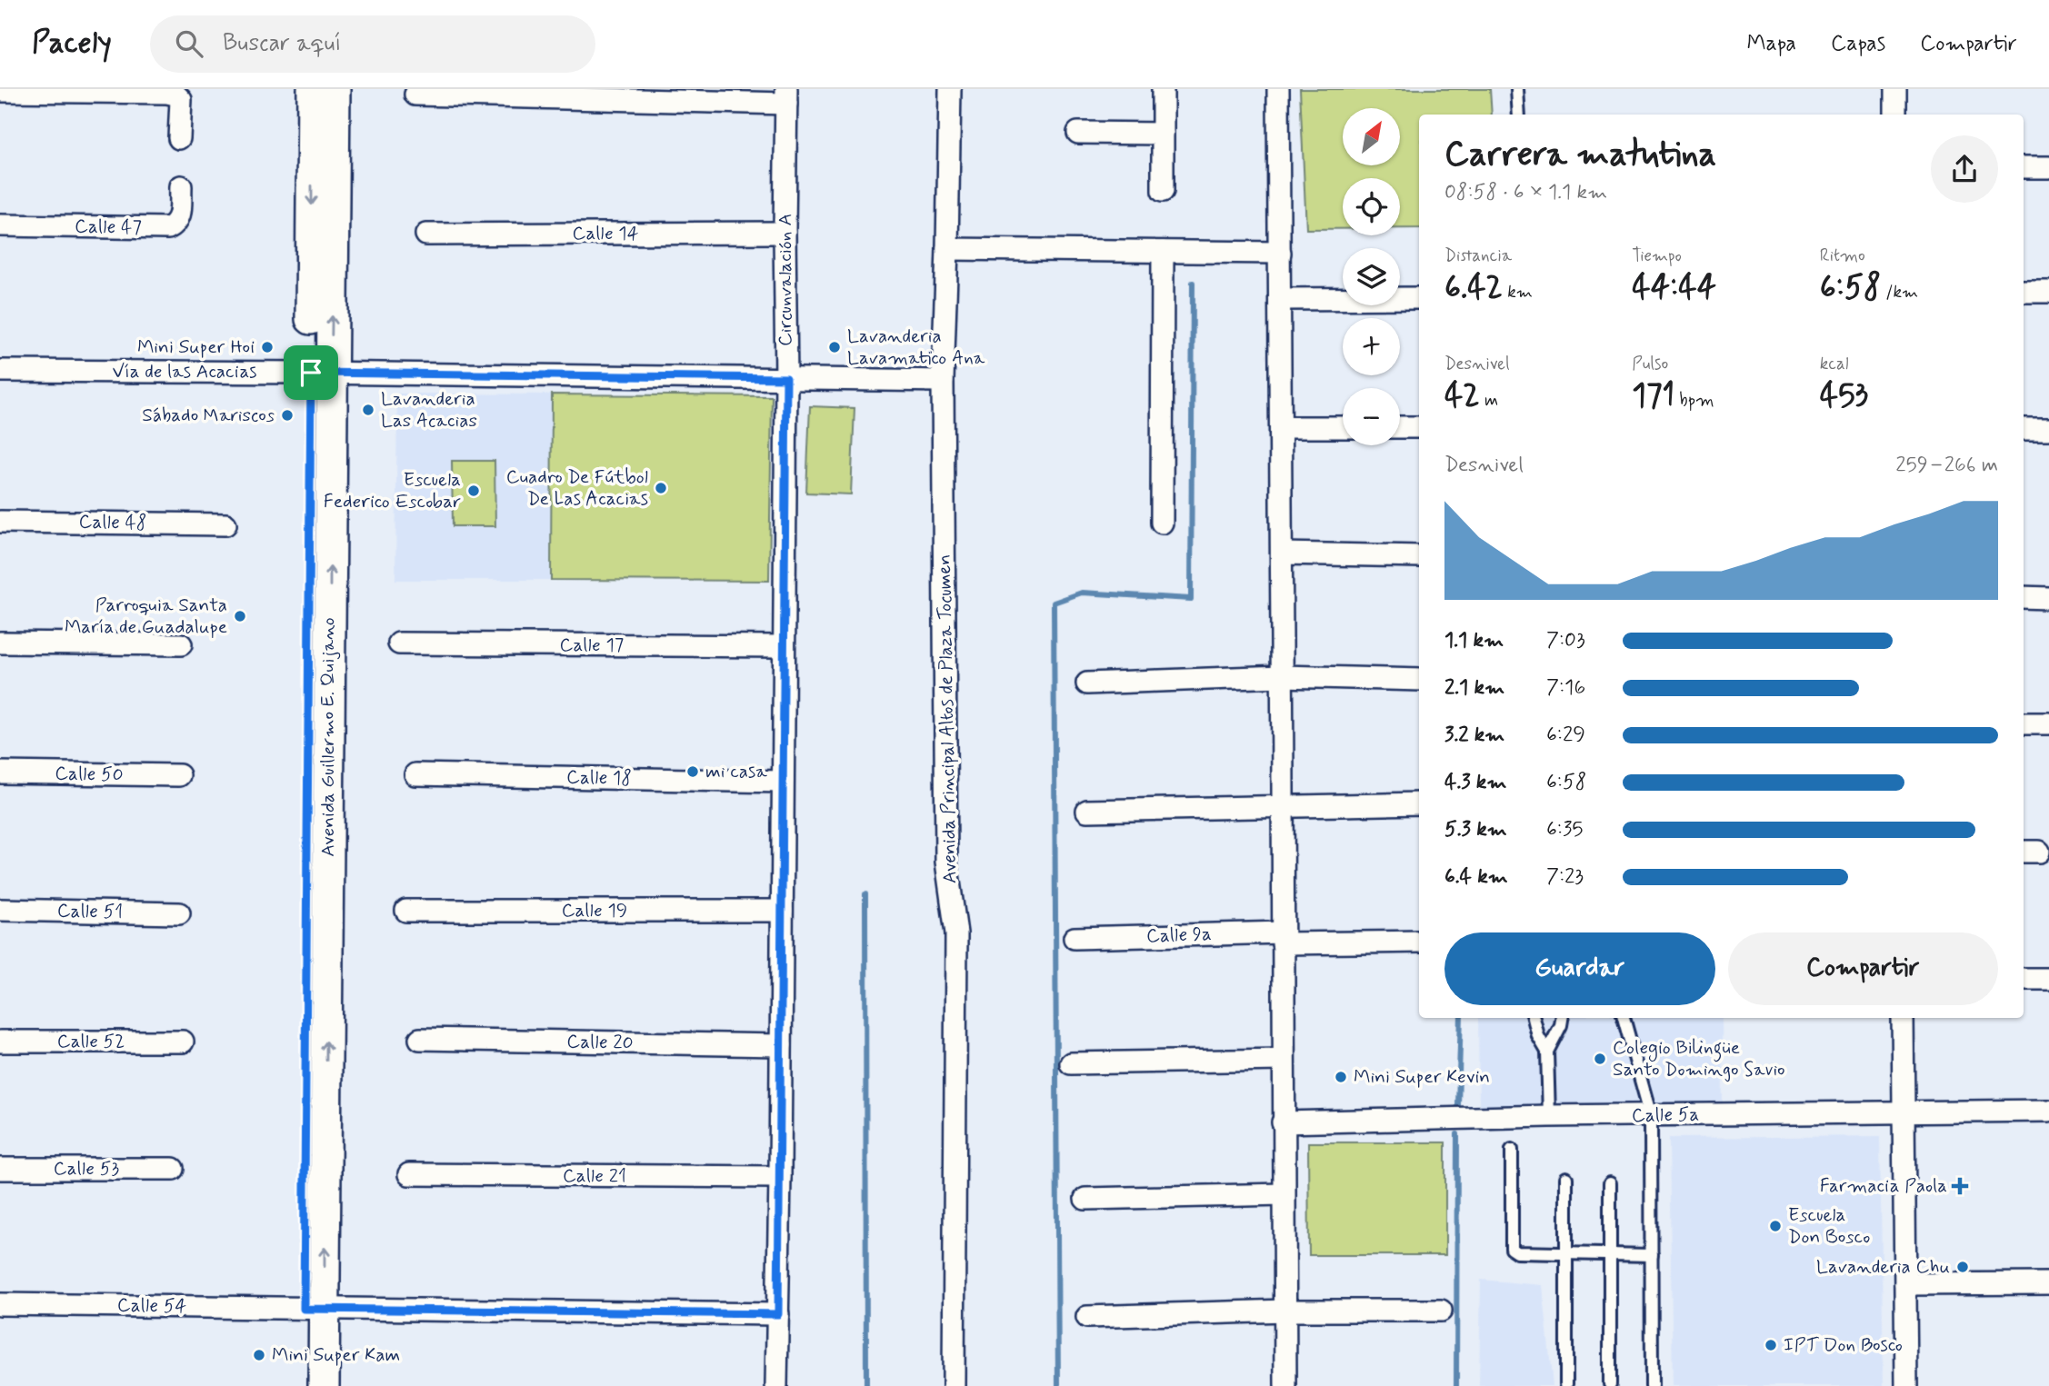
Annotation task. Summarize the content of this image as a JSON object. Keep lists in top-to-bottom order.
{
  "streets": {
    "street": [
      "Calle 47",
      "Calle 14",
      "Circunvalación A",
      "Vía de las Acacias",
      "Calle 48",
      "Calle 17",
      "Avenida Principal Altos de Plaza Tocumen",
      "Avenida Guillermo E. Quijano",
      "Calle 50",
      "Calle 18",
      "Calle 19",
      "Calle 51",
      "Calle 9a",
      "Calle 52",
      "Calle 20",
      "Calle 5a",
      "Calle 53",
      "Calle 21",
      "Calle 54"
    ]
  },
  "crossings": [
    ["Calle 14", "Circunvalación A"],
    ["Circunvalación A", "Vía de las Acacias"],
    ["Circunvalación A", "Calle 17"],
    ["Circunvalación A", "Calle 18"],
    ["Circunvalación A", "Calle 19"],
    ["Circunvalación A", "Calle 20"],
    ["Circunvalación A", "Calle 21"],
    ["Circunvalación A", "Calle 54"],
    ["Vía de las Acacias", "Avenida Principal Altos de Plaza Tocumen"],
    ["Vía de las Acacias", "Avenida Guillermo E. Quijano"],
    ["Avenida Guillermo E. Quijano", "Calle 54"]
  ],
  "places": {
    "other": [
      "Mini Super Hoi",
      "Lavanderia Lavamatico Ana",
      "Lavanderia Las Acacias",
      "Sábado Mariscos",
      "Cuadro De Fútbol De Las Acacias",
      "Escuela Federico Escobar",
      "Parroquia Santa María de Guadalupe",
      "mi casa",
      "Colegio Bilingüe Santo Domingo Savio",
      "Mini Super Kevin",
      "Escuela Don Bosco",
      "Lavanderia Chu",
      "IPT Don Bosco",
      "Mini Super Kam"
    ],
    "health": ["Farmacia Paola"]
  },
  "north": "top right",
  "page": {
    "header": "Pacely",
    "search": "Buscar aquí",
    "nav": ["Mapa", "Capas", "Compartir"],
    "map_buttons": ["+", "−"],
    "heading": ["Carrera matutina", "08:58 · 6 × 1.1 km"],
    "stats": [
      ["Distancia", "6.42 km"],
      ["Tiempo", "44:44"],
      ["Ritmo", "6:58 /km"],
      ["Desnivel", "42 m"],
      ["Pulso", "171 bpm"],
      ["kcal", "453"]
    ],
    "chart": ["Desnivel", "259–266 m"],
    "list": [
      {
        "name": "1.1 km",
        "note": "7:03"
      },
      {
        "name": "2.1 km",
        "note": "7:16"
      },
      {
        "name": "3.2 km",
        "note": "6:29"
      },
      {
        "name": "4.3 km",
        "note": "6:58"
      },
      {
        "name": "5.3 km",
        "note": "6:35"
      },
      {
        "name": "6.4 km",
        "note": "7:23"
      }
    ],
    "buttons": ["Guardar", "Compartir"]
  }
}
